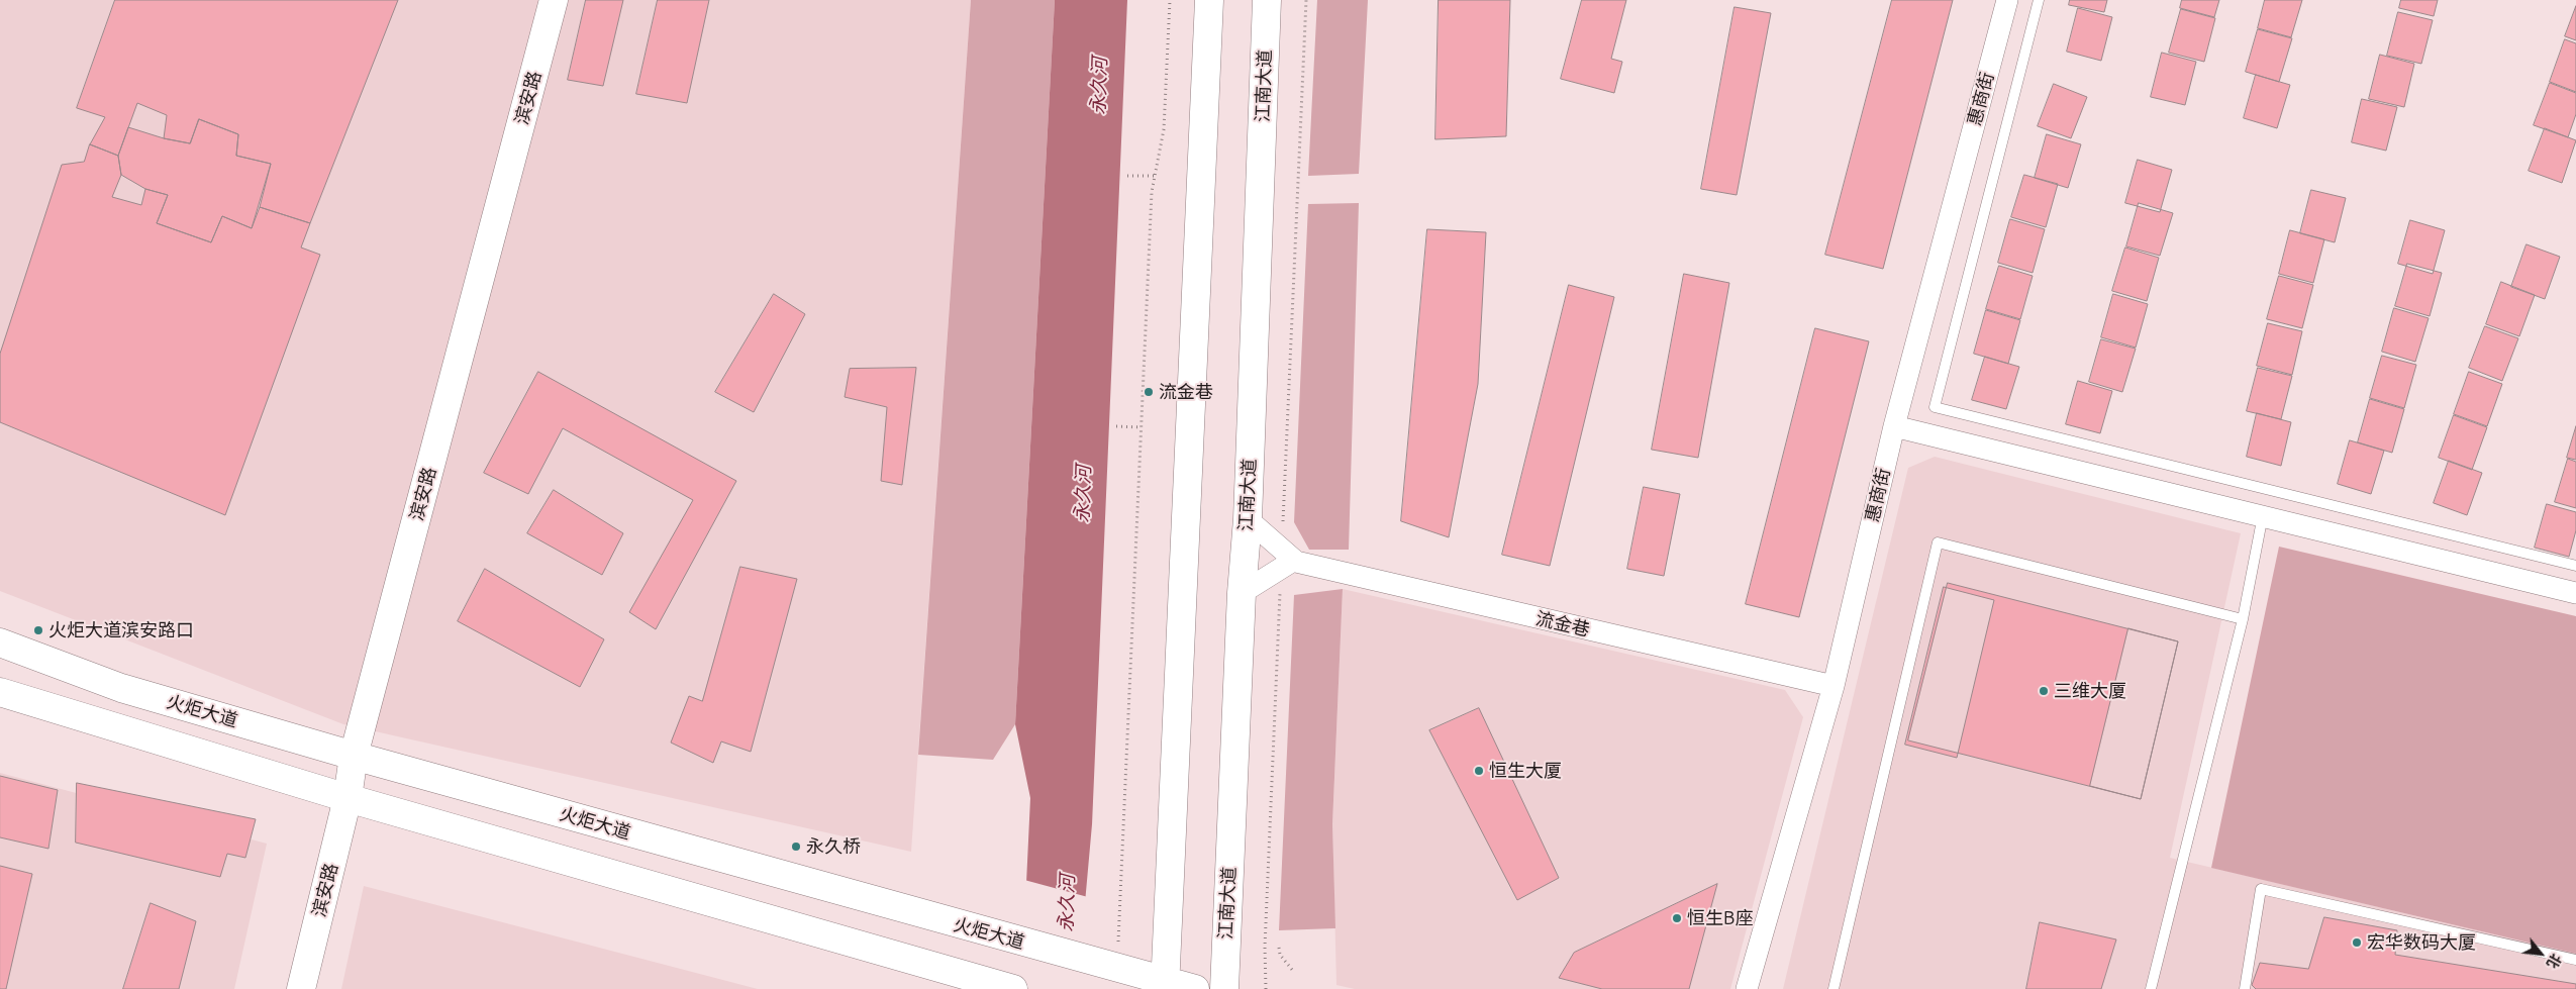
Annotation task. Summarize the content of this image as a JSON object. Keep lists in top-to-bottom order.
{
  "streets": {
    "main road": ["江南大道", "滨安路", "火炬大道"],
    "street": ["惠商街", "流金巷"]
  },
  "crossings": [
    ["滨安路", "火炬大道"],
    ["惠商街", "流金巷"]
  ],
  "water": ["永久河"],
  "places": [
    "流金巷",
    "火炬大道滨安路口",
    "三维大厦",
    "恒生大厦",
    "永久桥",
    "恒生B座",
    "宏华数码大厦"
  ],
  "north": "bottom right"
}
